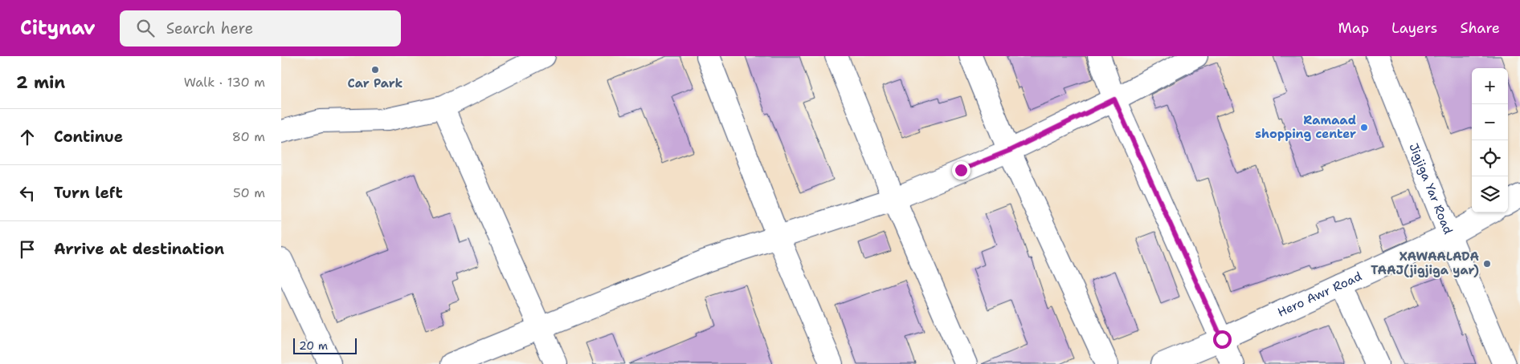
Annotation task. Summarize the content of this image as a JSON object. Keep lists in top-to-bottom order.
{
  "streets": {
    "street": ["Jigjiga Yar Road", "Hero Awr Road"]
  },
  "crossings": [
    ["Jigjiga Yar Road", "Hero Awr Road"]
  ],
  "places": ["Car Park", "Ramaad shopping center", "XAWAALADA TAAJ(jigjiga yar)"],
  "scale_bar": "20 m",
  "page": {
    "header": "Citynav",
    "search": "Search here",
    "nav": ["Map", "Layers", "Share"],
    "heading": ["2 min", "Walk · 130 m"],
    "map_buttons": ["+", "−"],
    "list": [
      ["Continue", "80 m"],
      ["Turn left", "50 m"],
      "Arrive at destination"
    ],
    "scale": "20 m"
  }
}
